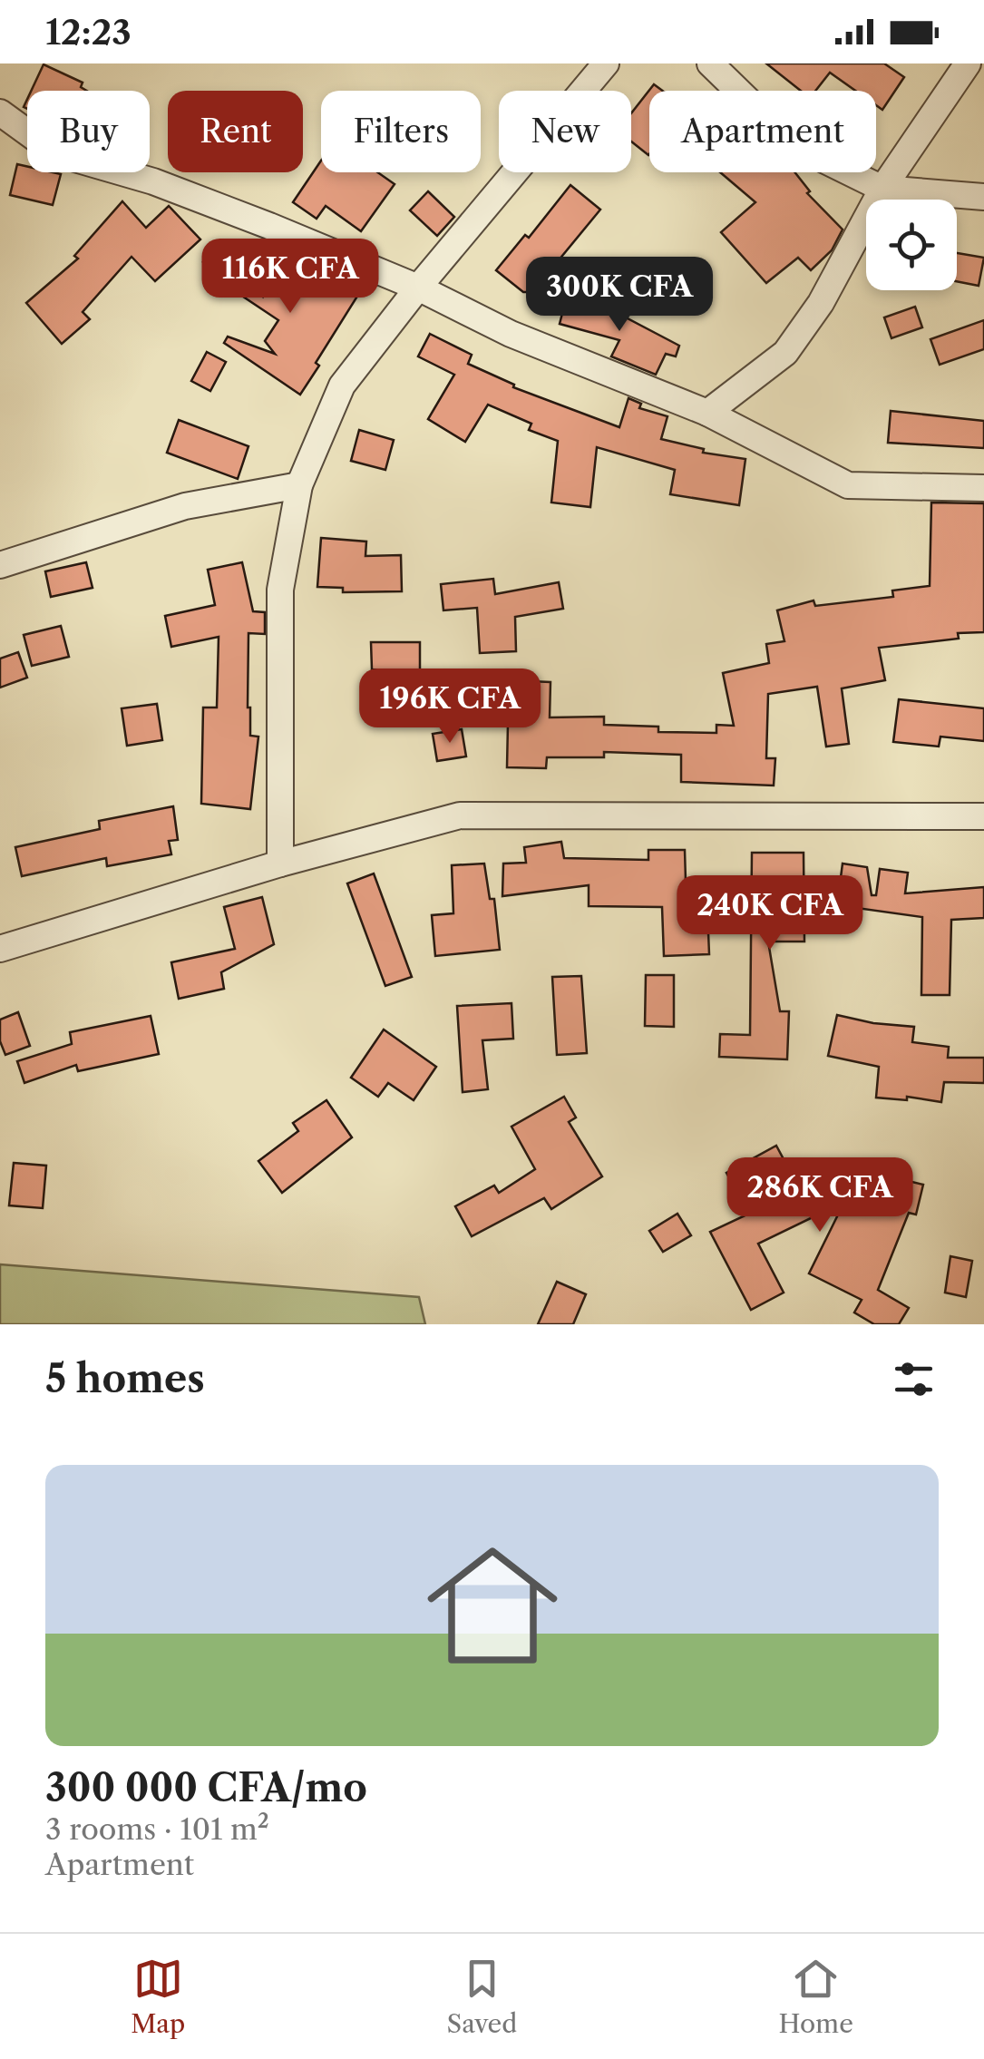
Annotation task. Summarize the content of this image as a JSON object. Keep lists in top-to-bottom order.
{
  "page": {
    "status": "12:23",
    "chip": [
      "Buy",
      "Rent",
      "Filters",
      "New",
      "Apartment"
    ],
    "price": [
      "116K CFA",
      "300K CFA",
      "196K CFA",
      "240K CFA",
      "286K CFA"
    ],
    "heading": "5 homes",
    "list": [
      {
        "name": "300 000 CFA/mo",
        "note": "3 rooms · 101 m² · Apartment"
      }
    ],
    "tabs": ["Map", "Saved", "Home"]
  }
}
